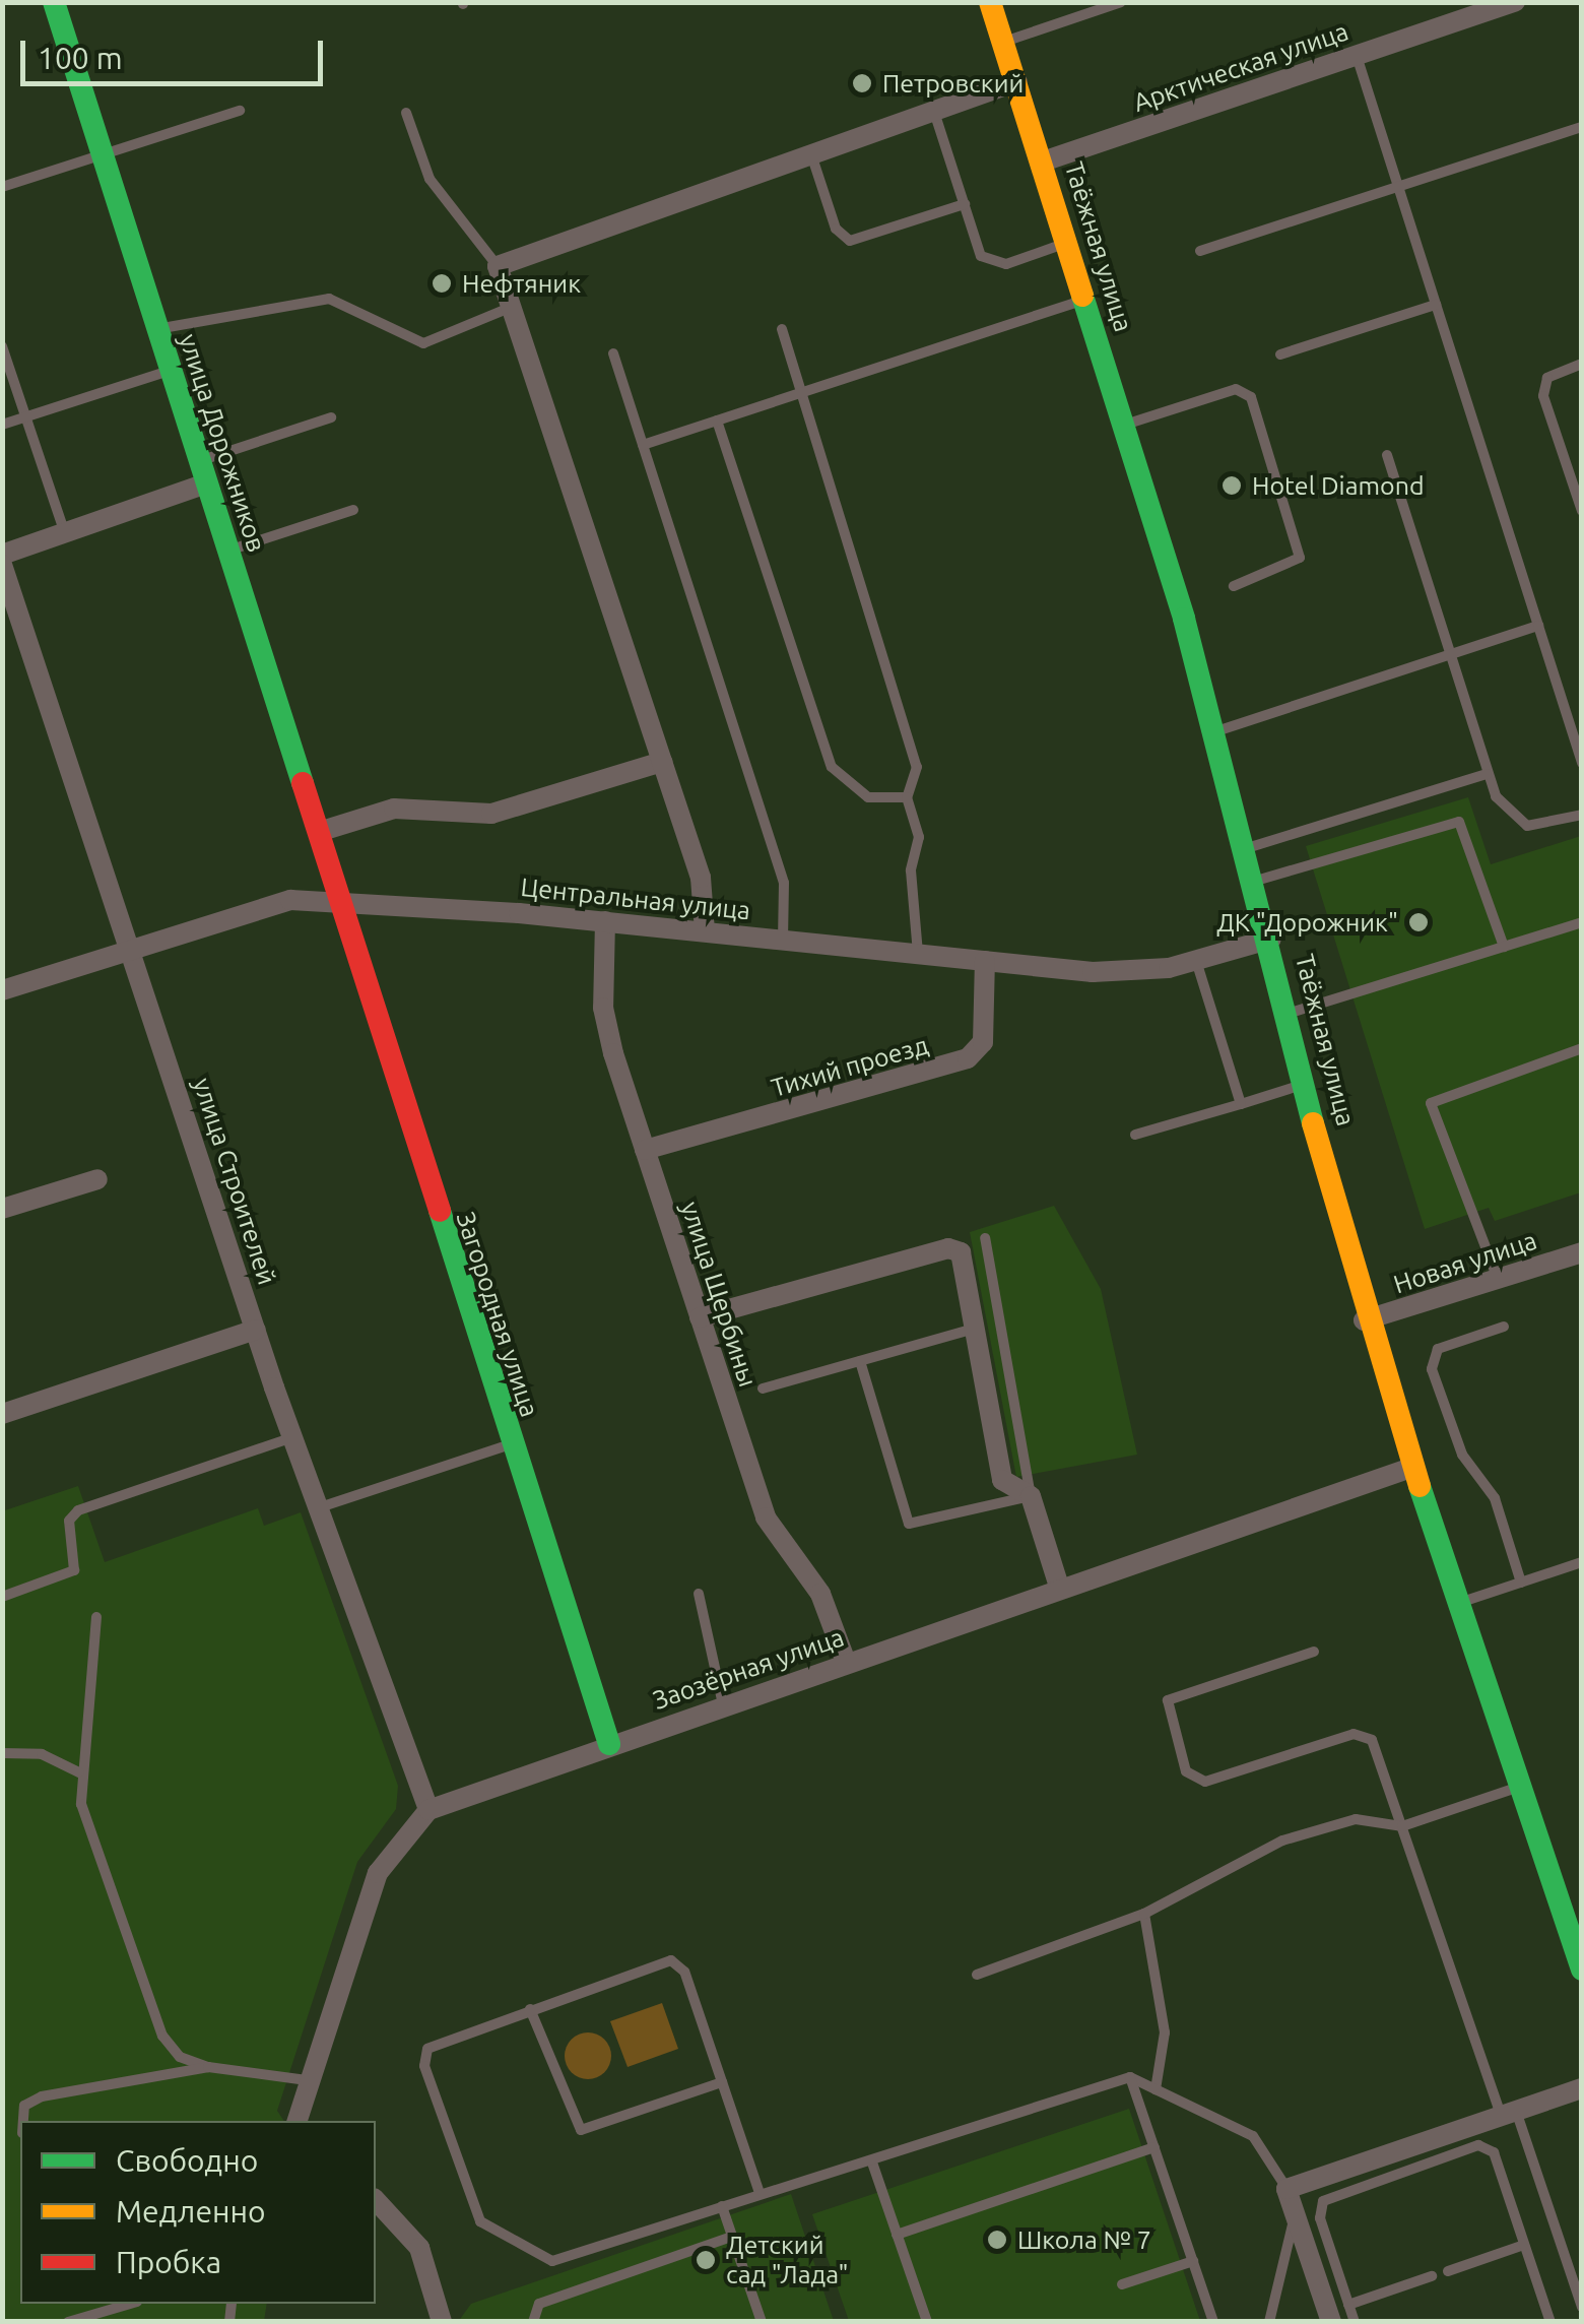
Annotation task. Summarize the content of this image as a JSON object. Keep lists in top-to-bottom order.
{
  "streets": {
    "street": [
      "Арктическая улица",
      "Таёжная улица",
      "улица Дорожников",
      "Центральная улица",
      "Тихий проезд",
      "улица Строителей",
      "Новая улица",
      "улица Щербины",
      "Загородная улица",
      "Заозёрная улица"
    ]
  },
  "crossings": [
    ["Арктическая улица", "Таёжная улица"],
    ["Таёжная улица", "Центральная улица"],
    ["Таёжная улица", "Новая улица"],
    ["Таёжная улица", "Заозёрная улица"],
    ["улица Дорожников", "Центральная улица"],
    ["улица Дорожников", "Загородная улица"],
    ["Центральная улица", "Тихий проезд"],
    ["Центральная улица", "улица Строителей"],
    ["Центральная улица", "улица Щербины"],
    ["Центральная улица", "Загородная улица"],
    ["Тихий проезд", "улица Щербины"],
    ["улица Строителей", "Заозёрная улица"],
    ["улица Щербины", "Заозёрная улица"],
    ["Загородная улица", "Заозёрная улица"]
  ],
  "places": [
    "Петровский",
    "Нефтяник",
    "Hotel Diamond",
    "ДК \"Дорожник\"",
    "Школа № 7",
    "Детский сад \"Лада\""
  ],
  "legend": ["Свободно", "Медленно", "Пробка"],
  "scale_bar": "100 m"
}
